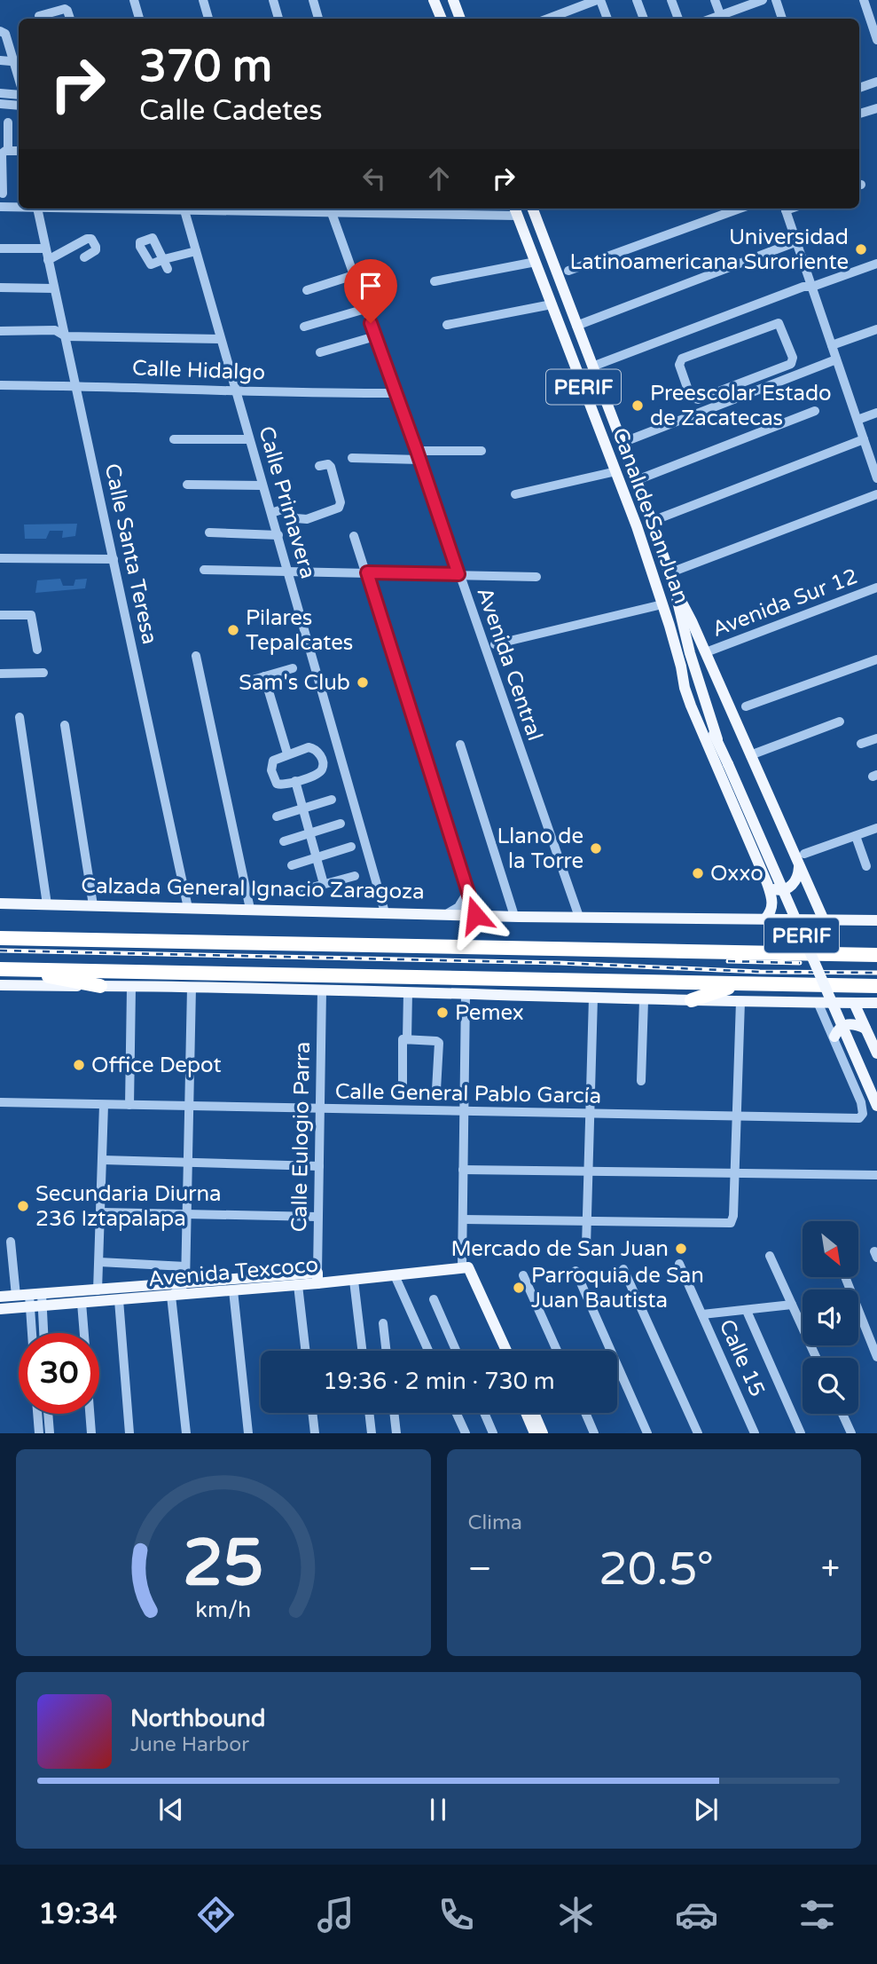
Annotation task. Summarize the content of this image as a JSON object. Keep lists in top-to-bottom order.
{
  "streets": {
    "main road": [
      "PERIF",
      "Canal de San Juan",
      "Calzada General Ignacio Zaragoza",
      "Avenida Texcoco"
    ],
    "street": [
      "Calle Hidalgo",
      "Calle Primavera",
      "Calle Santa Teresa",
      "Avenida Sur 12",
      "Avenida Central",
      "Calle General Pablo García",
      "Calle Eulogio Parra",
      "Calle 15"
    ]
  },
  "crossings": [
    ["Calle Hidalgo", "Calle Primavera"],
    ["Calle Hidalgo", "Calle Santa Teresa"],
    ["Calle Hidalgo", "Avenida Central"],
    ["Calle Primavera", "Calzada General Ignacio Zaragoza"],
    ["Canal de San Juan", "Avenida Sur 12"],
    ["Canal de San Juan", "Calzada General Ignacio Zaragoza"],
    ["Calle Santa Teresa", "Calzada General Ignacio Zaragoza"],
    ["Avenida Central", "Calzada General Ignacio Zaragoza"],
    ["Calle General Pablo García", "Calle Eulogio Parra"],
    ["Calle Eulogio Parra", "Avenida Texcoco"]
  ],
  "places": [
    "Universidad Latinoamericana Suroriente",
    "Preescolar Estado de Zacatecas",
    "Pilares Tepalcates",
    "Sam's Club",
    "Llano de la Torre",
    "Oxxo",
    "Pemex",
    "Office Depot",
    "Secundaria Diurna 236 Iztapalapa",
    "Mercado de San Juan",
    "Parroquia de San Juan Bautista"
  ],
  "north": "bottom right",
  "page": {
    "turn": ["370 m", "Calle Cadetes"],
    "limit": "30",
    "trip": "19:36 · 2 min · 730 m",
    "tile": "Clima",
    "heat": ["−", "20.5°", "+"],
    "song": ["Northbound", "June Harbor"],
    "tabs": "19:34",
    "gauge": ["25", "km/h"]
  }
}
